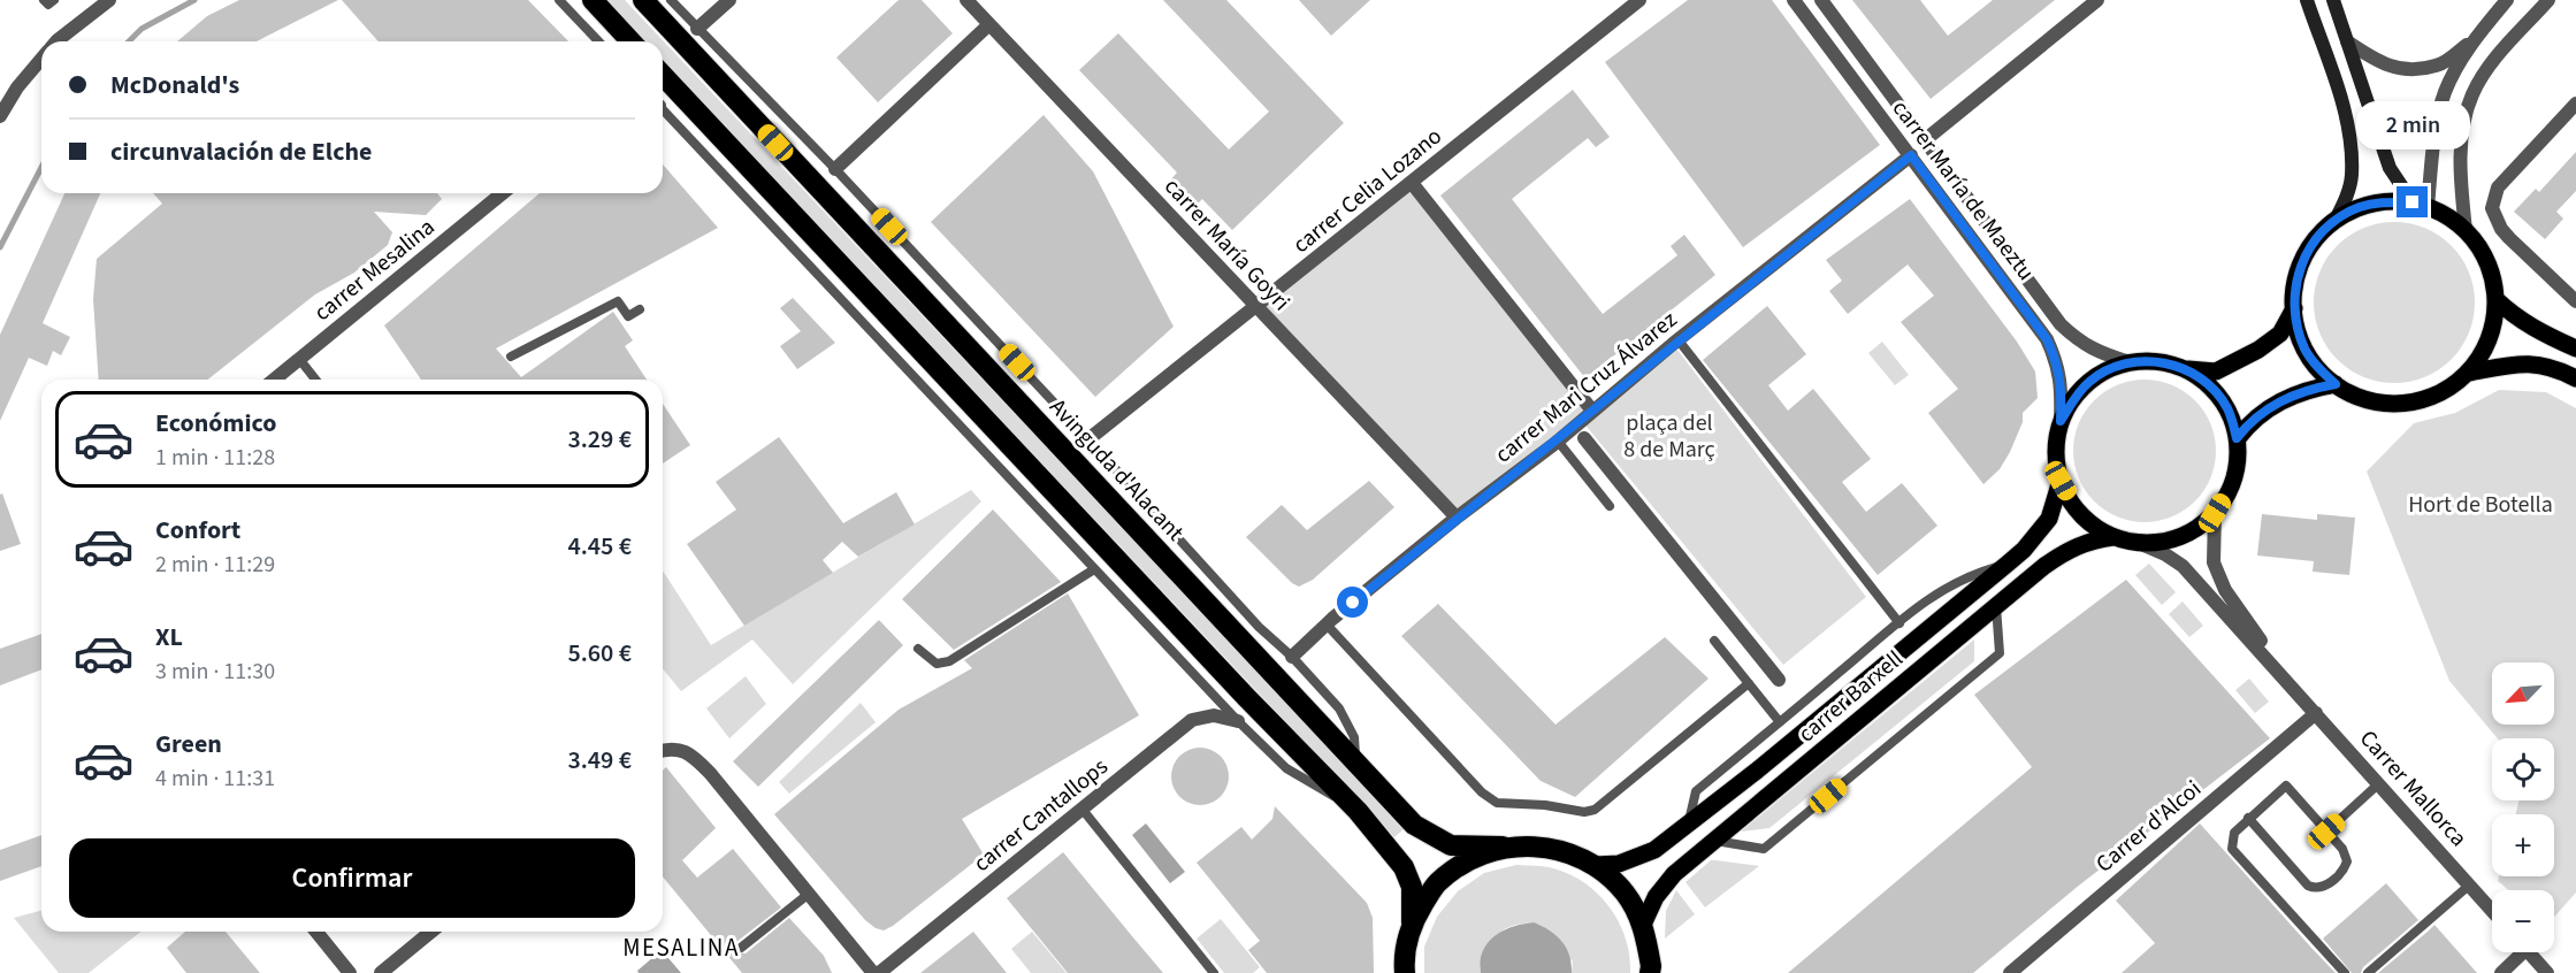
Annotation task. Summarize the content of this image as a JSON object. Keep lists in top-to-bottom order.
{
  "streets": {
    "highway": ["Avinguda d'Alacant"],
    "main road": ["carrer Barxell"],
    "street": [
      "carrer Celia Lozano",
      "carrer María de Maeztu",
      "carrer María Goyri",
      "carrer Mesalina",
      "carrer Mari Cruz Álvarez",
      "Carrer Mallorca",
      "carrer Cantallops",
      "Carrer d'Alcoi"
    ]
  },
  "crossings": [
    ["carrer Celia Lozano", "carrer María Goyri"],
    ["carrer Celia Lozano", "Avinguda d'Alacant"],
    ["carrer María de Maeztu", "carrer Mari Cruz Álvarez"],
    ["carrer María de Maeztu", "carrer Barxell"],
    ["carrer María de Maeztu", "Carrer Mallorca"],
    ["carrer María Goyri", "carrer Mari Cruz Álvarez"],
    ["carrer Mari Cruz Álvarez", "Avinguda d'Alacant"],
    ["Avinguda d'Alacant", "carrer Barxell"],
    ["carrer Barxell", "Carrer Mallorca"],
    ["Carrer Mallorca", "Carrer d'Alcoi"]
  ],
  "districts": ["MESALINA"],
  "parks": ["plaça del 8 de Març", "Hort de Botella"],
  "north": "bottom left",
  "page": {
    "banner": ["McDonald's", "circunvalación de Elche"],
    "bubble": "2 min",
    "list": [
      {
        "name": "Económico",
        "note": "1 min · 11:28",
        "value": "3.29 €"
      },
      {
        "name": "Confort",
        "note": "2 min · 11:29",
        "value": "4.45 €"
      },
      {
        "name": "XL",
        "note": "3 min · 11:30",
        "value": "5.60 €"
      },
      {
        "name": "Green",
        "note": "4 min · 11:31",
        "value": "3.49 €"
      }
    ],
    "map_buttons": ["+", "−"],
    "buttons": "Confirmar"
  }
}
